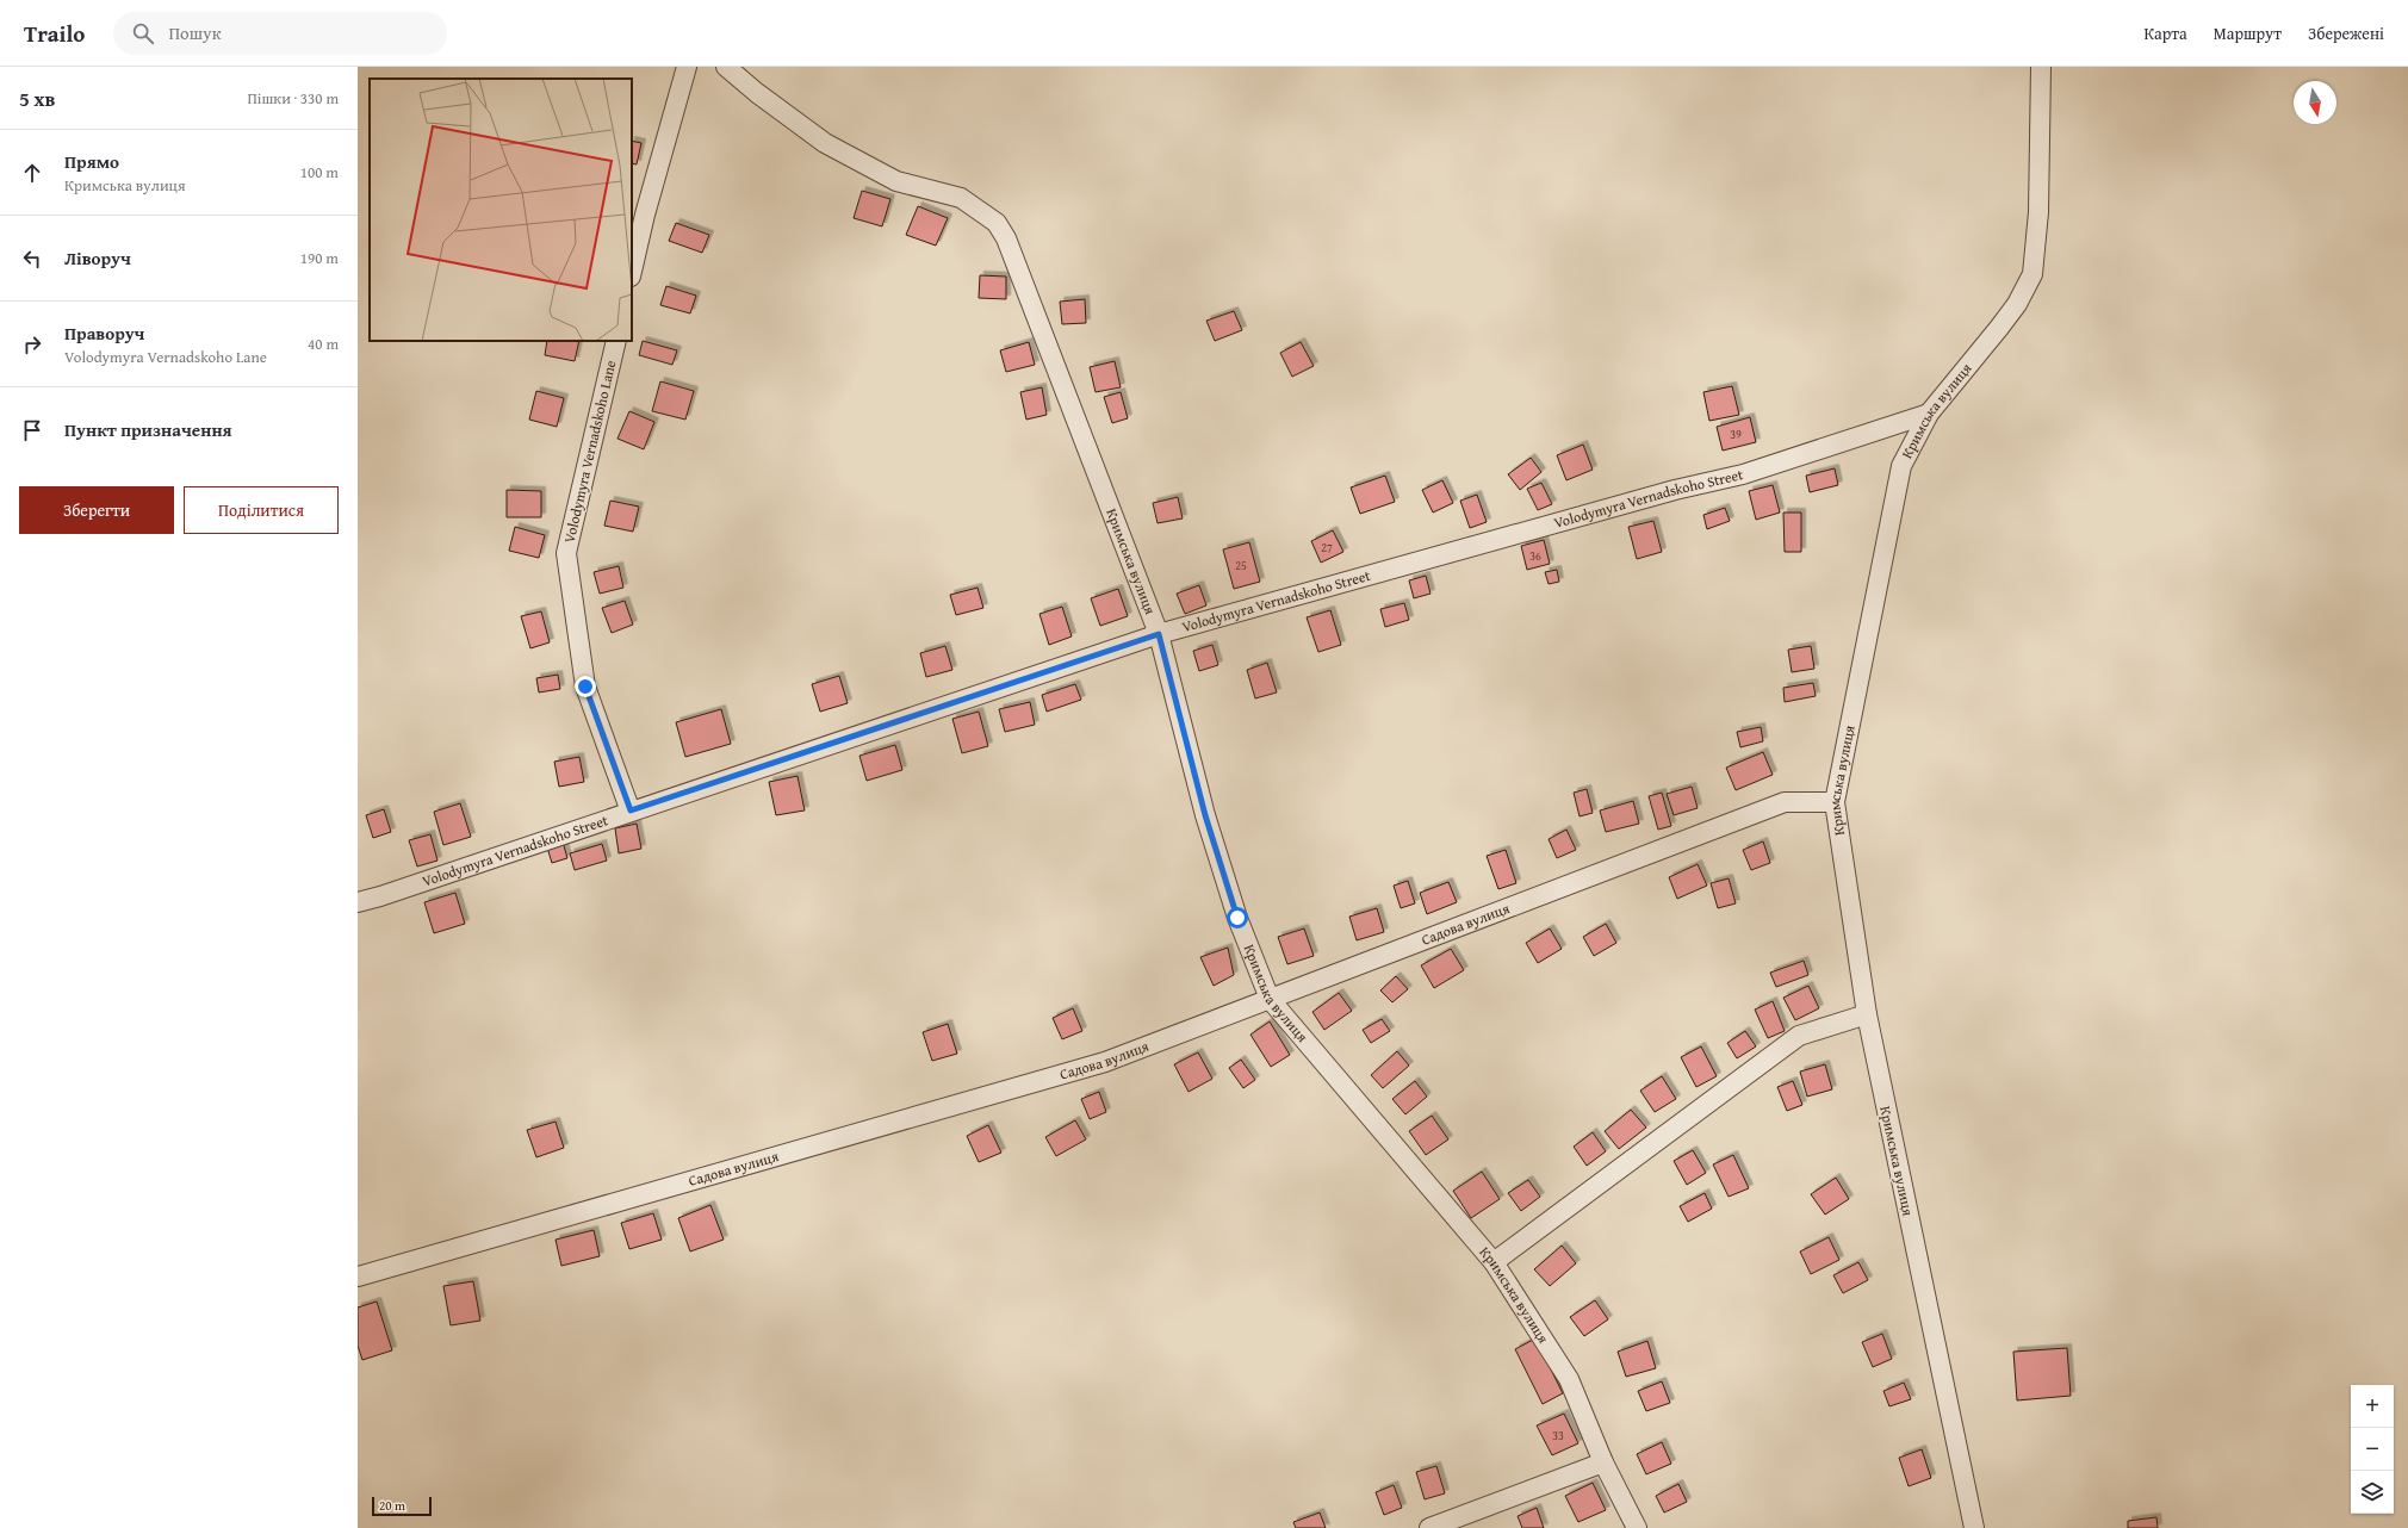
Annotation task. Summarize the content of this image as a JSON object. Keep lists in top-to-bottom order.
{
  "streets": {
    "street": [
      "Кримська вулиця",
      "Volodymyra Vernadskoho Lane",
      "Volodymyra Vernadskoho Street",
      "Садова вулиця"
    ]
  },
  "crossings": [
    ["Кримська вулиця", "Volodymyra Vernadskoho Street"],
    ["Кримська вулиця", "Садова вулиця"],
    ["Volodymyra Vernadskoho Lane", "Volodymyra Vernadskoho Street"]
  ],
  "house_numbers": [
    "39",
    "27",
    "36",
    "25",
    "33"
  ],
  "scale_bar": "20 m",
  "north": "bottom",
  "page": {
    "header": "Trailo",
    "search": "Пошук",
    "nav": ["Карта", "Маршрут", "Збережені"],
    "heading": ["5 хв", "Пішки · 330 m"],
    "list": [
      ["Прямо", "Кримська вулиця", "100 m"],
      ["Ліворуч", "190 m"],
      ["Праворуч", "Volodymyra Vernadskoho Lane", "40 m"],
      "Пункт призначення"
    ],
    "buttons": ["Зберегти", "Поділитися"],
    "map_buttons": ["+", "−"],
    "scale": "20 m"
  }
}
